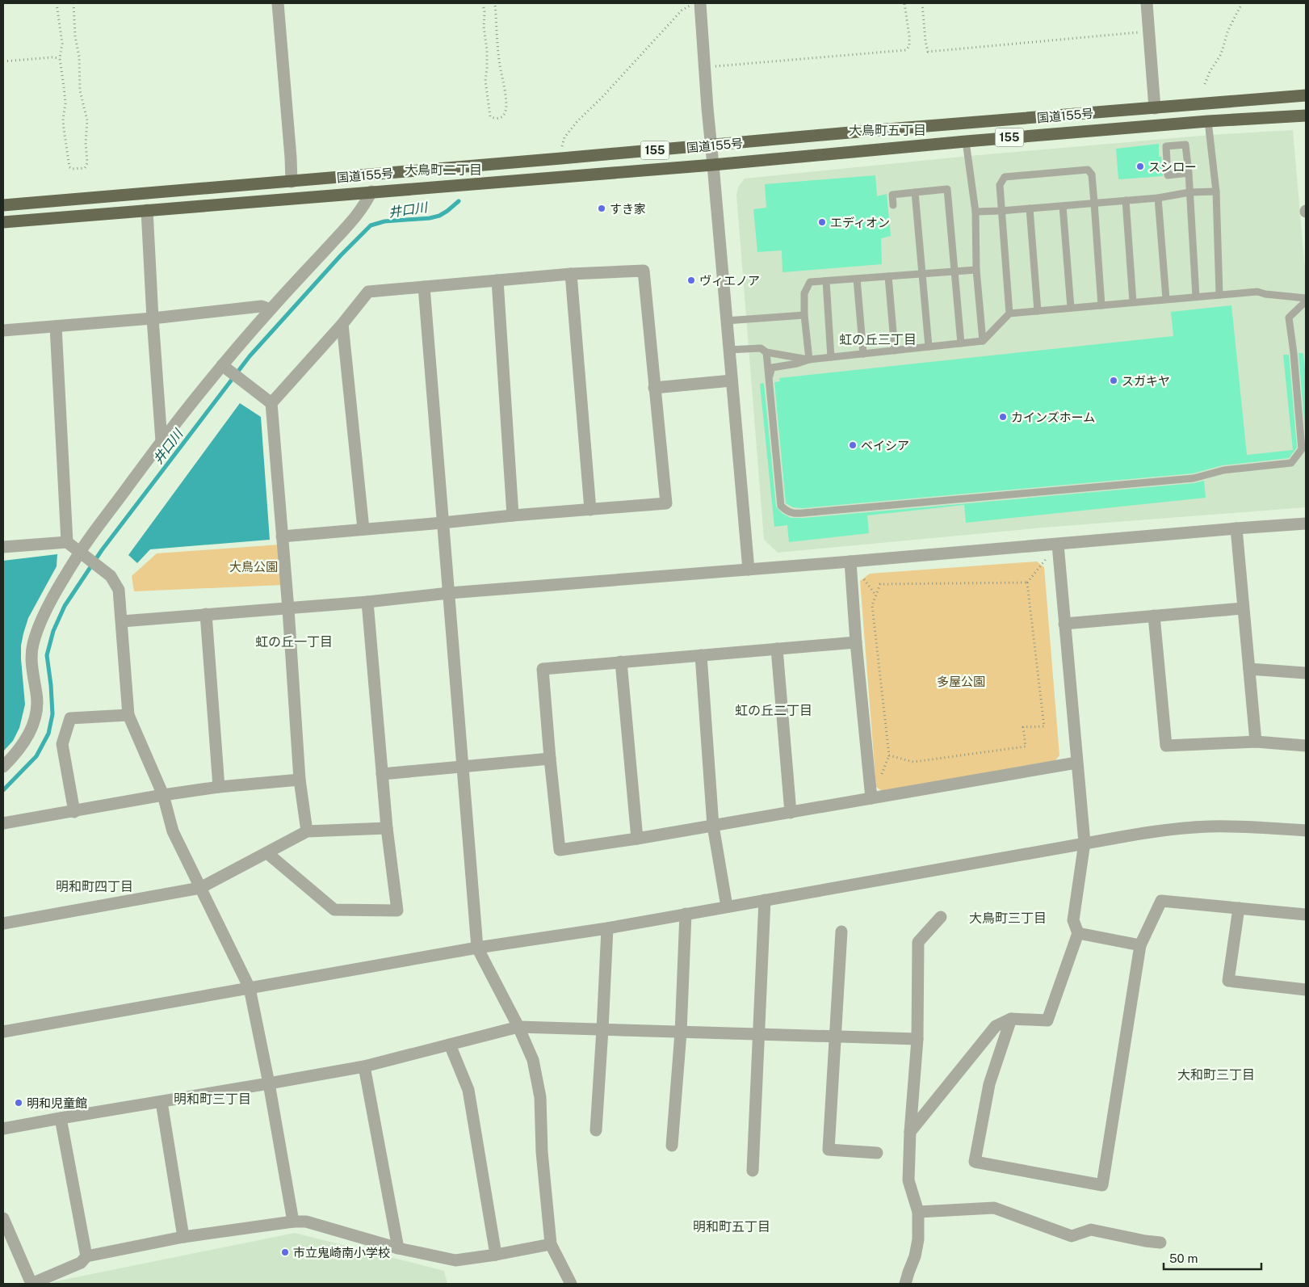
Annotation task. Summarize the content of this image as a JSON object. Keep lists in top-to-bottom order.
{
  "streets": {
    "highway": ["国道155号", "155"]
  },
  "districts": [
    "大鳥町五丁目",
    "大鳥町二丁目",
    "虹の丘三丁目",
    "虹の丘一丁目",
    "虹の丘二丁目",
    "明和町四丁目",
    "大鳥町三丁目",
    "大和町三丁目",
    "明和町三丁目",
    "明和町五丁目"
  ],
  "water": ["井口川"],
  "parks": ["大鳥公園", "多屋公園"],
  "places": [
    "スシロー",
    "すき家",
    "エディオン",
    "ヴィエノア",
    "スガキヤ",
    "カインズホーム",
    "ベイシア",
    "明和児童館",
    "市立鬼崎南小学校"
  ],
  "scale_bar": "50 m"
}
